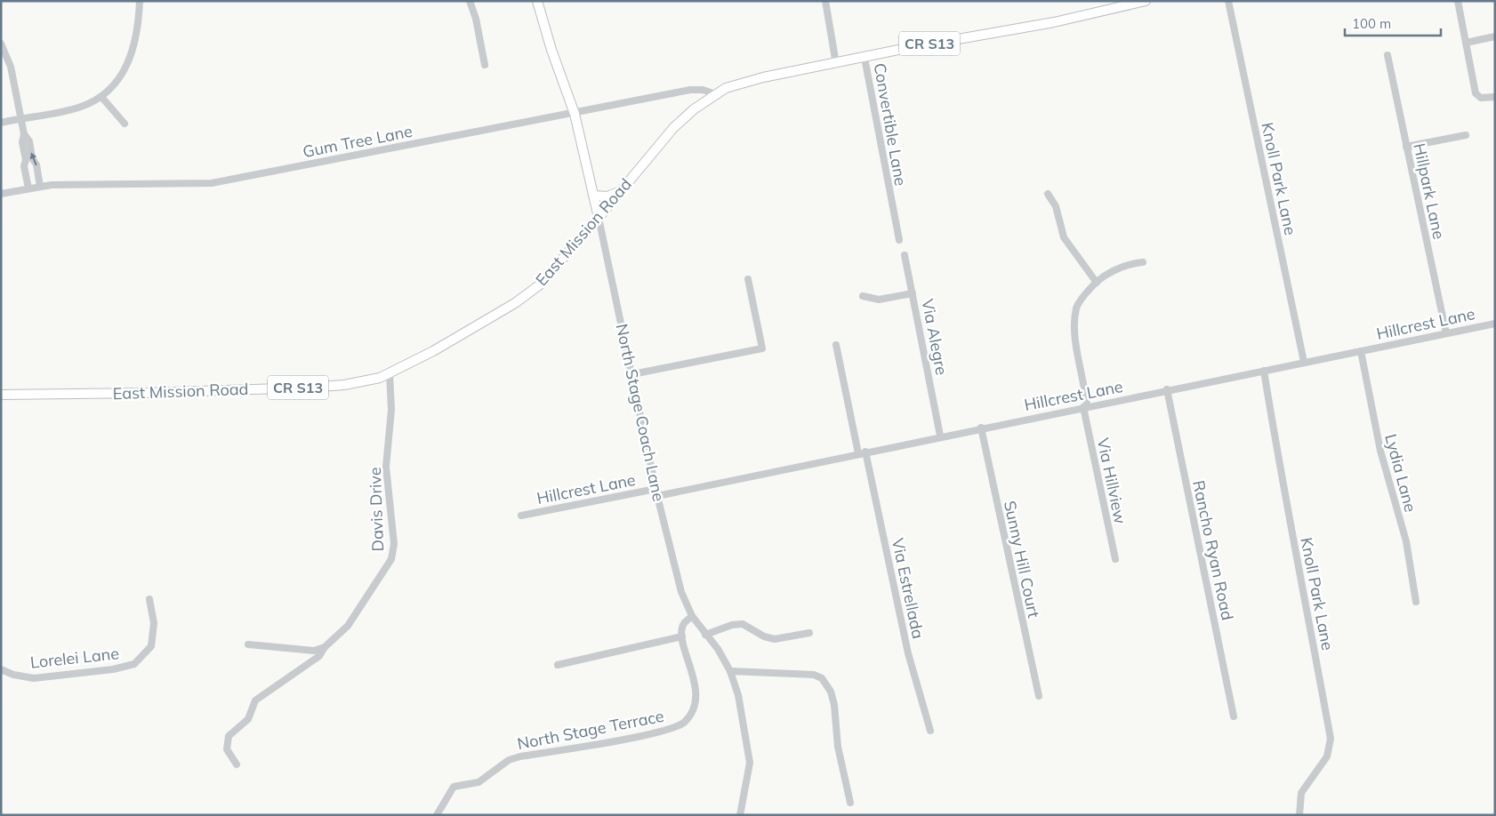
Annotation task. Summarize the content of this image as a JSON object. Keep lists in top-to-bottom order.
{
  "streets": {
    "main road": ["CR S13", "East Mission Road", "North Stage Coach Lane"],
    "street": [
      "Convertible Lane",
      "Gum Tree Lane",
      "Knoll Park Lane",
      "Hillpark Lane",
      "Hillcrest Lane",
      "Via Alegre",
      "Lydia Lane",
      "Via Hillview",
      "Davis Drive",
      "Rancho Ryan Road",
      "Sunny Hill Court",
      "Via Estrellada",
      "Lorelei Lane",
      "North Stage Terrace"
    ]
  },
  "crossings": [
    ["Convertible Lane", "East Mission Road"],
    ["Gum Tree Lane", "East Mission Road"],
    ["Gum Tree Lane", "North Stage Coach Lane"],
    ["Knoll Park Lane", "Hillcrest Lane"],
    ["Hillpark Lane", "Hillcrest Lane"],
    ["East Mission Road", "North Stage Coach Lane"],
    ["East Mission Road", "Davis Drive"],
    ["Hillcrest Lane", "Via Alegre"],
    ["Hillcrest Lane", "North Stage Coach Lane"],
    ["Hillcrest Lane", "Lydia Lane"],
    ["Hillcrest Lane", "Via Hillview"],
    ["Hillcrest Lane", "Rancho Ryan Road"],
    ["Hillcrest Lane", "Sunny Hill Court"],
    ["Hillcrest Lane", "Via Estrellada"]
  ],
  "scale_bar": "100 m"
}
